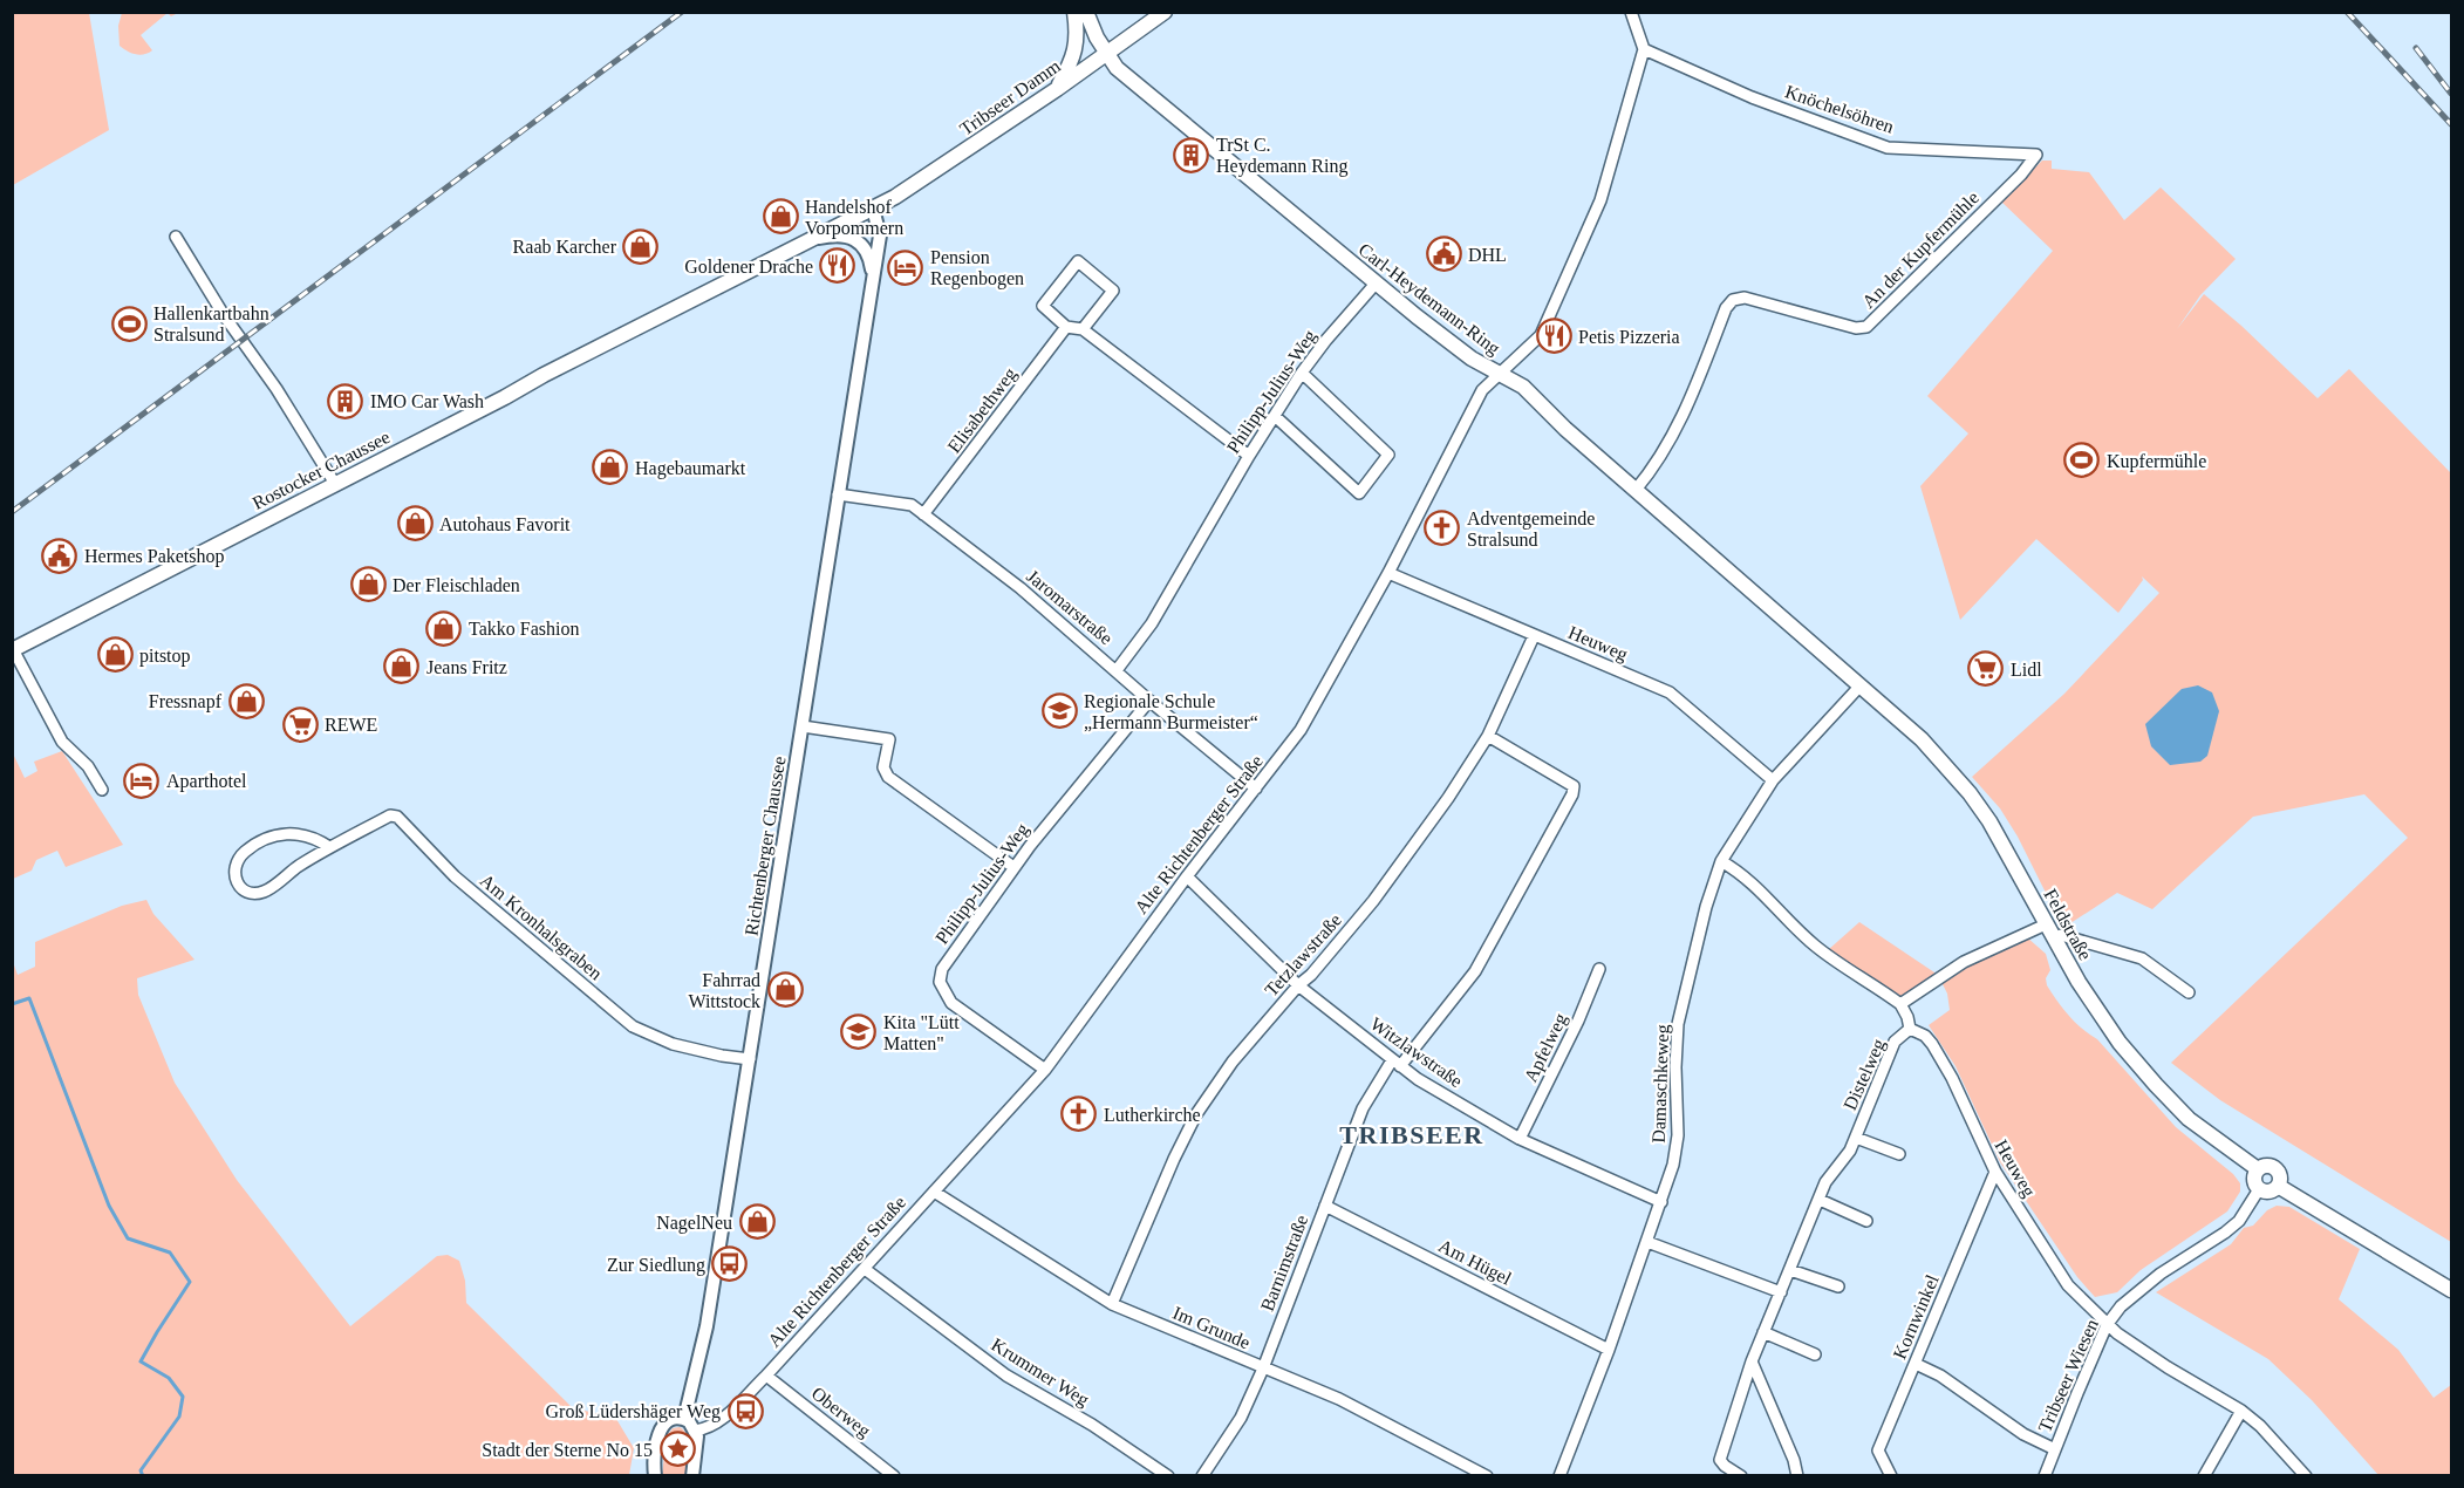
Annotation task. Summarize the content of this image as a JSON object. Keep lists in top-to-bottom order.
{
  "streets": {
    "main road": [
      "Tribseer Damm",
      "Carl-Heydemann-Ring",
      "Rostocker Chaussee",
      "Feldstraße"
    ],
    "street": [
      "Knöchelsöhren",
      "An der Kupfermühle",
      "Philipp-Julius-Weg",
      "Elisabethweg",
      "Jaromarstraße",
      "Heuweg",
      "Alte Richtenberger Straße",
      "Richtenberger Chaussee",
      "Am Kronhalsgraben",
      "Tetzlawstraße",
      "Apfelweg",
      "Witzlawstraße",
      "Distelweg",
      "Damaschkeweg",
      "Am Hügel",
      "Barnimstraße",
      "Kornwinkel",
      "Im Grunde",
      "Krummer Weg",
      "Tribseer Wiesen",
      "Oberweg"
    ]
  },
  "crossings": [
    ["Tribseer Damm", "Carl-Heydemann-Ring"],
    ["Tribseer Damm", "Rostocker Chaussee"],
    ["Tribseer Damm", "Richtenberger Chaussee"],
    ["Knöchelsöhren", "An der Kupfermühle"],
    ["Knöchelsöhren", "Alte Richtenberger Straße"],
    ["An der Kupfermühle", "Carl-Heydemann-Ring"],
    ["Carl-Heydemann-Ring", "Philipp-Julius-Weg"],
    ["Carl-Heydemann-Ring", "Alte Richtenberger Straße"],
    ["Carl-Heydemann-Ring", "Feldstraße"],
    ["Carl-Heydemann-Ring", "Damaschkeweg"],
    ["Philipp-Julius-Weg", "Jaromarstraße"],
    ["Philipp-Julius-Weg", "Alte Richtenberger Straße"],
    ["Elisabethweg", "Jaromarstraße"],
    ["Rostocker Chaussee", "Richtenberger Chaussee"],
    ["Jaromarstraße", "Alte Richtenberger Straße"],
    ["Jaromarstraße", "Richtenberger Chaussee"],
    ["Heuweg", "Alte Richtenberger Straße"],
    ["Heuweg", "Tetzlawstraße"],
    ["Heuweg", "Distelweg"],
    ["Heuweg", "Damaschkeweg"],
    ["Heuweg", "Kornwinkel"],
    ["Heuweg", "Tribseer Wiesen"],
    ["Alte Richtenberger Straße", "Witzlawstraße"],
    ["Alte Richtenberger Straße", "Im Grunde"],
    ["Alte Richtenberger Straße", "Krummer Weg"],
    ["Alte Richtenberger Straße", "Oberweg"],
    ["Richtenberger Chaussee", "Am Kronhalsgraben"],
    ["Feldstraße", "Damaschkeweg"],
    ["Feldstraße", "Tribseer Wiesen"],
    ["Tetzlawstraße", "Witzlawstraße"],
    ["Tetzlawstraße", "Barnimstraße"],
    ["Tetzlawstraße", "Im Grunde"],
    ["Apfelweg", "Witzlawstraße"],
    ["Witzlawstraße", "Damaschkeweg"],
    ["Witzlawstraße", "Barnimstraße"],
    ["Damaschkeweg", "Am Hügel"],
    ["Am Hügel", "Barnimstraße"],
    ["Barnimstraße", "Im Grunde"]
  ],
  "districts": ["TRIBSEER"],
  "places": {
    "building": ["TrSt C. Heydemann Ring", "IMO Car Wash"],
    "shop": [
      "Handelshof Vorpommern",
      "Raab Karcher",
      "Hagebaumarkt",
      "Autohaus Favorit",
      "Der Fleischladen",
      "Takko Fashion",
      "pitstop",
      "Jeans Fritz",
      "Fressnapf",
      "Fahrrad Wittstock",
      "NagelNeu"
    ],
    "public building": ["DHL", "Hermes Paketshop"],
    "restaurant": ["Goldener Drache", "Petis Pizzeria"],
    "hotel": ["Pension Regenbogen", "Aparthotel"],
    "sports": ["Hallenkartbahn Stralsund", "Kupfermühle"],
    "church": ["Adventgemeinde Stralsund", "Lutherkirche"],
    "supermarket": ["Lidl", "REWE"],
    "school or university": ["Regionale Schule „Hermann Burmeister“", "Kita \"Lütt Matten\""],
    "bus stop": ["Zur Siedlung", "Groß Lüdershäger Weg"],
    "place": ["Stadt der Sterne No 15"]
  }
}
